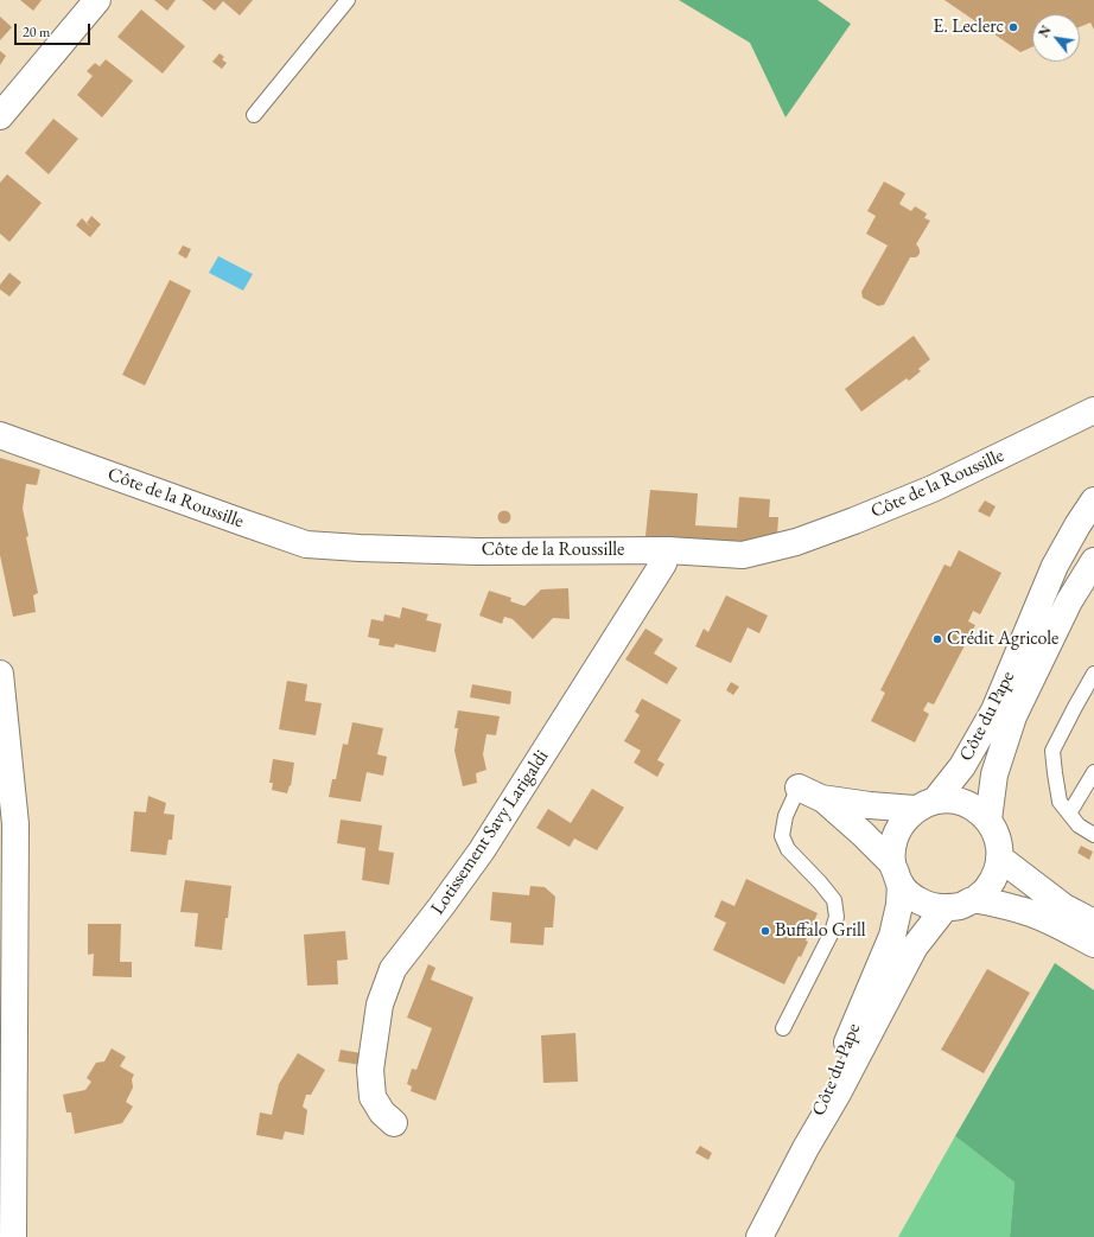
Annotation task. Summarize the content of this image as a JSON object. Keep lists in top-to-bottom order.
{
  "streets": {
    "street": ["Côte de la Roussille", "Côte du Pape", "Lotissement Savy Larigaldi"]
  },
  "crossings": [
    ["Côte de la Roussille", "Lotissement Savy Larigaldi"]
  ],
  "places": ["E. Leclerc", "Crédit Agricole", "Buffalo Grill"],
  "scale_bar": "20 m",
  "north": "top left"
}
